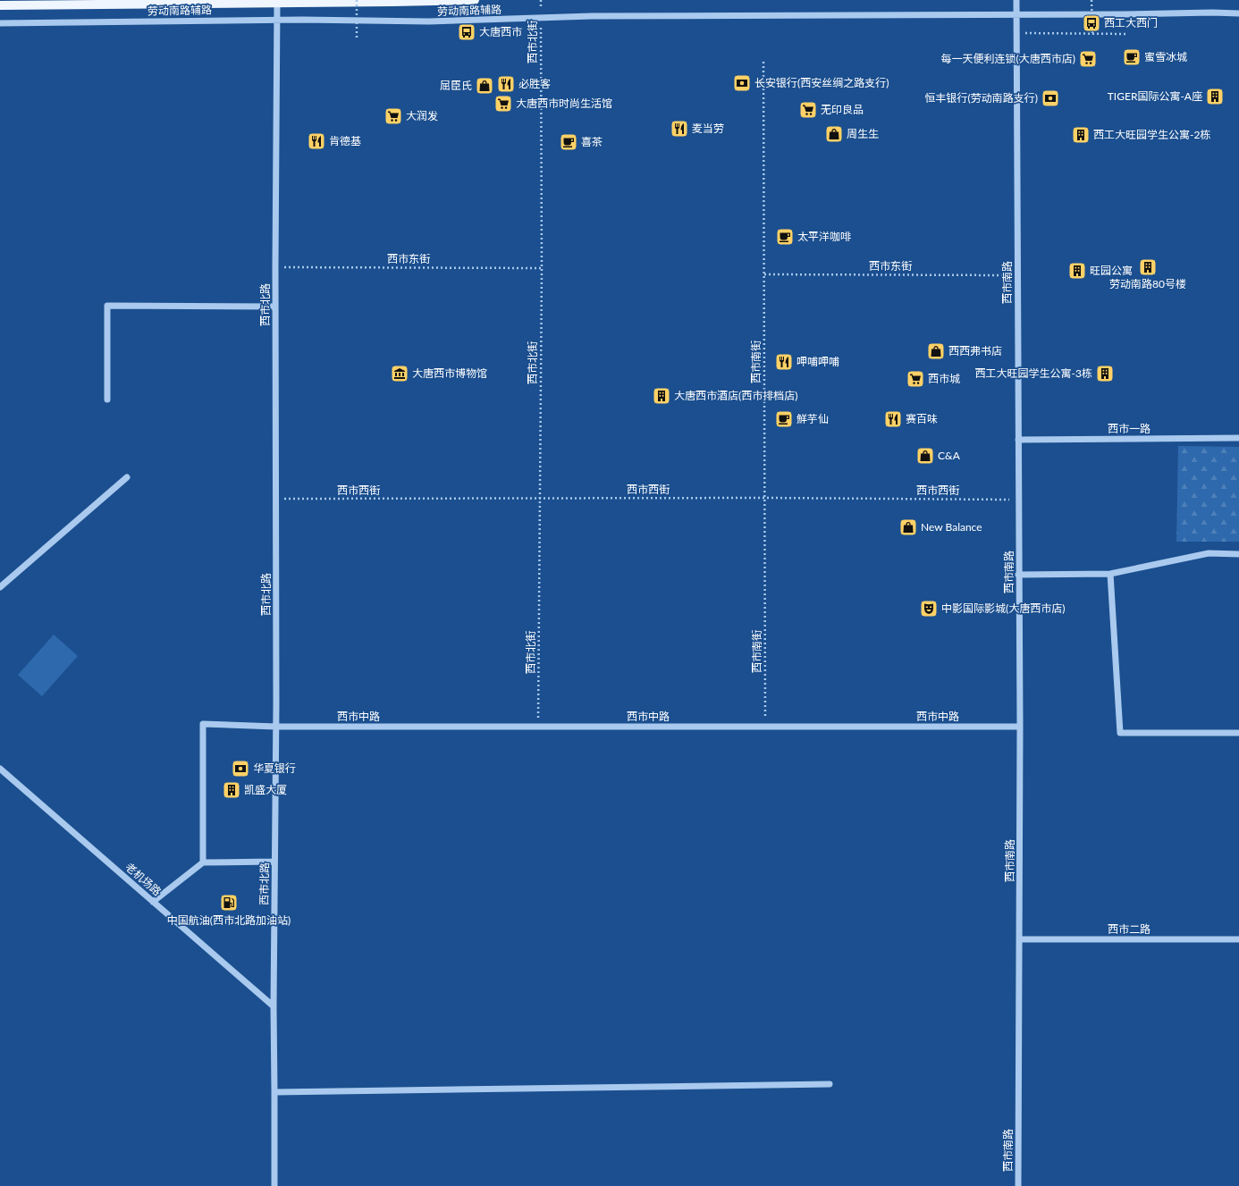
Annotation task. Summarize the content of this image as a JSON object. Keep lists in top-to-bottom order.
{
  "streets": {
    "street": [
      "劳动南路辅路",
      "西市南路",
      "西市北路",
      "西市一路",
      "西市中路",
      "老机场路",
      "西市二路"
    ],
    "path": [
      "西市北街",
      "西市东街",
      "西市南街",
      "西市西街"
    ]
  },
  "crossings": [
    ["劳动南路辅路", "西市北街"],
    ["劳动南路辅路", "西市南路"],
    ["劳动南路辅路", "西市北路"],
    ["西市北街", "西市东街"],
    ["西市北街", "西市西街"],
    ["西市北街", "西市中路"],
    ["西市东街", "西市南路"],
    ["西市东街", "西市北路"],
    ["西市东街", "西市南街"],
    ["西市南路", "西市一路"],
    ["西市南路", "西市西街"],
    ["西市南路", "西市中路"],
    ["西市南路", "西市二路"],
    ["西市北路", "西市西街"],
    ["西市北路", "西市中路"],
    ["西市北路", "老机场路"],
    ["西市南街", "西市西街"],
    ["西市南街", "西市中路"]
  ],
  "places": {
    "bus stop": ["西工大西门", "大唐西市"],
    "cafe": [
      "蜜雪冰城",
      "喜茶",
      "太平洋咖啡",
      "鮮芋仙"
    ],
    "supermarket": [
      "每一天便利连锁(大唐西市店)",
      "大唐西市时尚生活馆",
      "无印良品",
      "大润发",
      "西市城"
    ],
    "bank": ["长安银行(西安丝绸之路支行)", "恒丰银行(劳动南路支行)", "华夏银行"],
    "restaurant": [
      "必胜客",
      "麦当劳",
      "肯德基",
      "呷哺呷哺",
      "赛百味"
    ],
    "shop": [
      "屈臣氏",
      "周生生",
      "西西弗书店",
      "C&A",
      "New Balance"
    ],
    "building": [
      "TIGER国际公寓-A座",
      "西工大旺园学生公寓-2栋",
      "劳动南路80号楼",
      "旺园公寓",
      "西工大旺园学生公寓-3栋",
      "大唐西市酒店(西市排档店)",
      "凯盛大厦"
    ],
    "museum": ["大唐西市博物馆"],
    "theatre": ["中影国际影城(大唐西市店)"],
    "fuel station": ["中国航油(西市北路加油站)"]
  }
}
